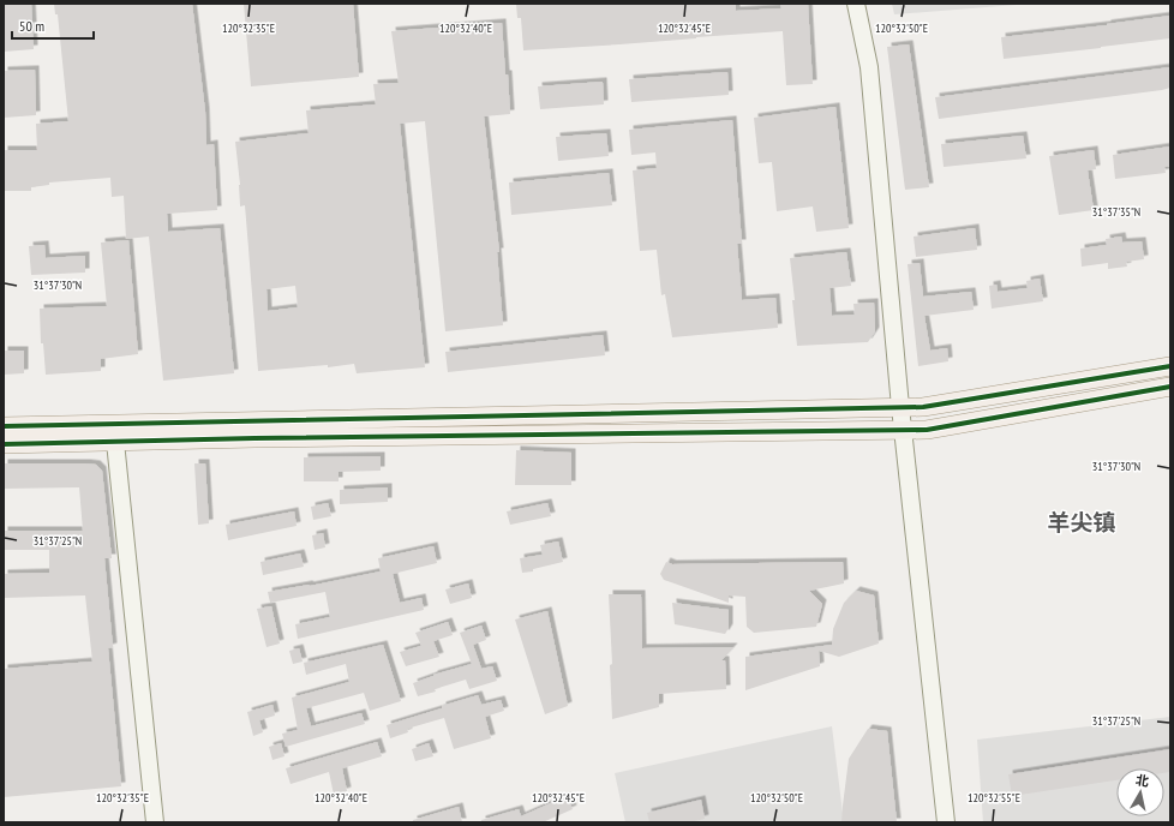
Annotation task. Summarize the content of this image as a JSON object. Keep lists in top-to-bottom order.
{
  "districts": ["羊尖镇"],
  "scale_bar": "50 m",
  "north": "top",
  "coordinates": [
    "120°32'45\"E",
    "120°32'50\"E",
    "120°32'35\"E",
    "120°32'40\"E",
    "31°37'35\"N",
    "31°37'30\"N",
    "31°37'25\"N",
    "120°32'55\"E"
  ]
}
